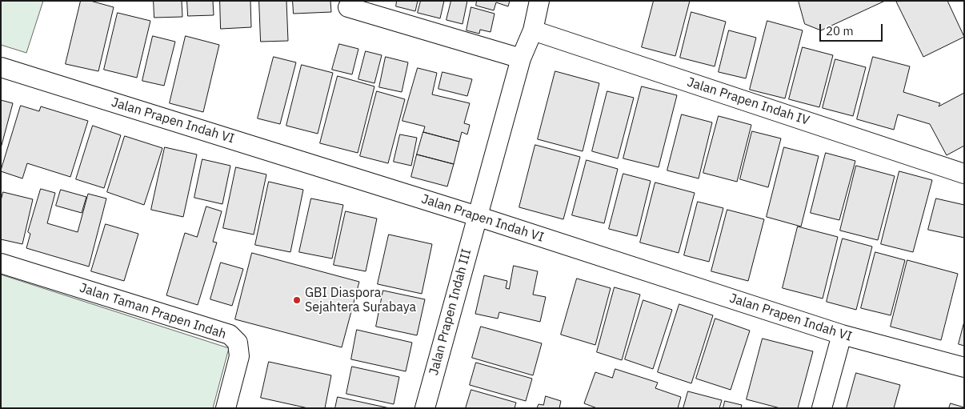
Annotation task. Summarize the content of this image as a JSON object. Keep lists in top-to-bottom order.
{
  "streets": {
    "street": [
      "Jalan Prapen Indah IV",
      "Jalan Prapen Indah VI",
      "Jalan Taman Prapen Indah",
      "Jalan Prapen Indah III"
    ]
  },
  "crossings": [
    ["Jalan Prapen Indah VI", "Jalan Prapen Indah III"]
  ],
  "places": ["GBI Diaspora Sejahtera Surabaya"],
  "scale_bar": "20 m"
}
